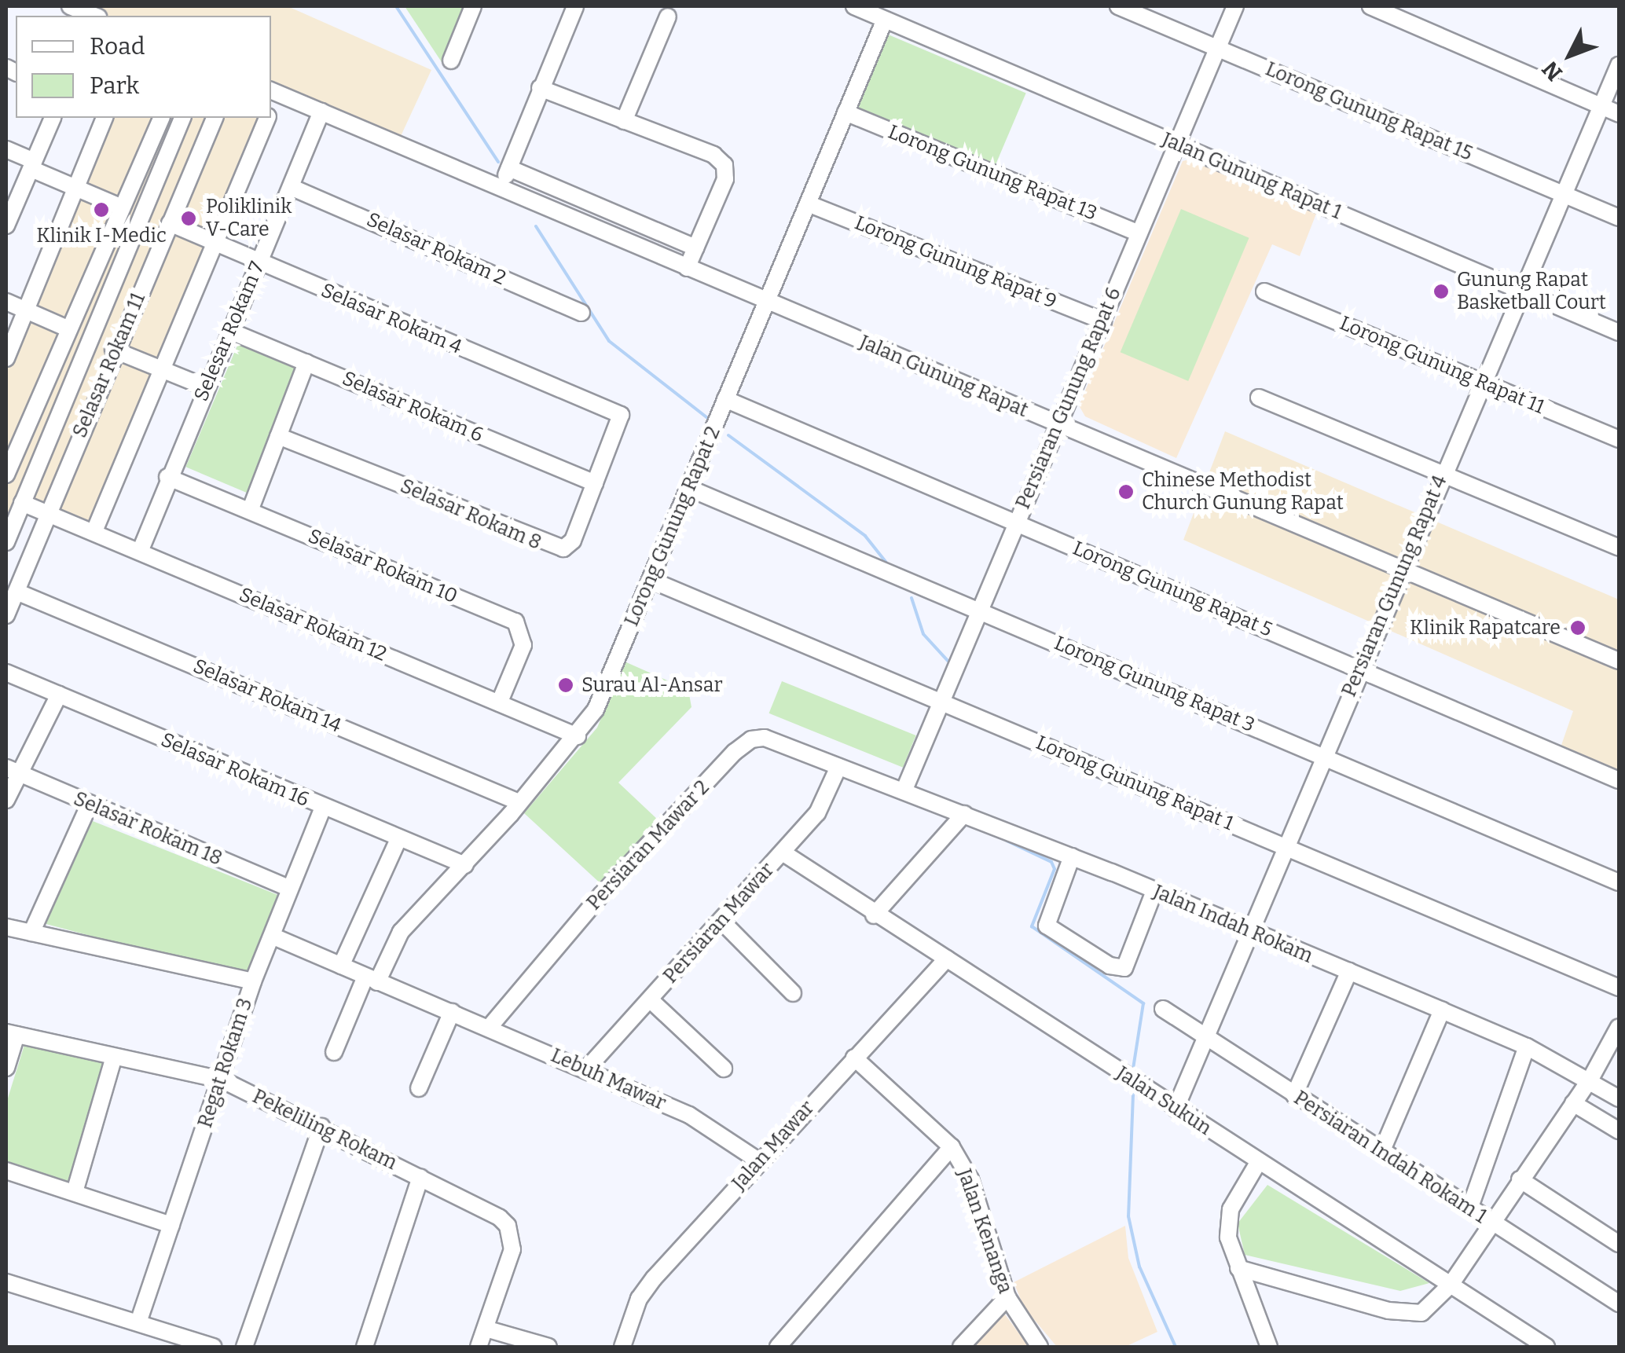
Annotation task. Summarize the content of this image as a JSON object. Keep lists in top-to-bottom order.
{
  "streets": {
    "street": [
      "Lorong Gunung Rapat 15",
      "Lorong Gunung Rapat 13",
      "Jalan Gunung Rapat 1",
      "Selasar Rokam 2",
      "Lorong Gunung Rapat 9",
      "Selasar Rokam 4",
      "Selesar Rokam 7",
      "Selasar Rokam 11",
      "Lorong Gunung Rapat 11",
      "Jalan Gunung Rapat",
      "Persiaran Gunung Rapat 6",
      "Selasar Rokam 6",
      "Selasar Rokam 8",
      "Lorong Gunung Rapat 2",
      "Selasar Rokam 10",
      "Persiaran Gunung Rapat 4",
      "Lorong Gunung Rapat 5",
      "Selasar Rokam 12",
      "Lorong Gunung Rapat 3",
      "Selasar Rokam 14",
      "Selasar Rokam 16",
      "Lorong Gunung Rapat 1",
      "Selasar Rokam 18",
      "Persiaran Mawar 2",
      "Persiaran Mawar",
      "Jalan Indah Rokam",
      "Regat Rokam 3",
      "Lebuh Mawar",
      "Jalan Sukun",
      "Pekeliling Rokam",
      "Jalan Mawar",
      "Persiaran Indah Rokam 1",
      "Jalan Kenanga"
    ]
  },
  "crossings": [
    ["Lorong Gunung Rapat 15", "Persiaran Gunung Rapat 6"],
    ["Lorong Gunung Rapat 15", "Persiaran Gunung Rapat 4"],
    ["Lorong Gunung Rapat 13", "Persiaran Gunung Rapat 6"],
    ["Lorong Gunung Rapat 13", "Lorong Gunung Rapat 2"],
    ["Jalan Gunung Rapat 1", "Persiaran Gunung Rapat 6"],
    ["Jalan Gunung Rapat 1", "Lorong Gunung Rapat 2"],
    ["Jalan Gunung Rapat 1", "Persiaran Gunung Rapat 4"],
    ["Selasar Rokam 2", "Selesar Rokam 7"],
    ["Lorong Gunung Rapat 9", "Persiaran Gunung Rapat 6"],
    ["Lorong Gunung Rapat 9", "Lorong Gunung Rapat 2"],
    ["Selasar Rokam 4", "Selesar Rokam 7"],
    ["Selasar Rokam 4", "Selasar Rokam 11"],
    ["Selasar Rokam 4", "Selasar Rokam 8"],
    ["Selesar Rokam 7", "Jalan Gunung Rapat"],
    ["Selesar Rokam 7", "Selasar Rokam 6"],
    ["Selesar Rokam 7", "Selasar Rokam 10"],
    ["Selesar Rokam 7", "Selasar Rokam 12"],
    ["Selasar Rokam 11", "Selasar Rokam 12"],
    ["Selasar Rokam 11", "Selasar Rokam 14"],
    ["Lorong Gunung Rapat 11", "Persiaran Gunung Rapat 4"],
    ["Jalan Gunung Rapat", "Persiaran Gunung Rapat 6"],
    ["Jalan Gunung Rapat", "Lorong Gunung Rapat 2"],
    ["Jalan Gunung Rapat", "Persiaran Gunung Rapat 4"],
    ["Persiaran Gunung Rapat 6", "Lorong Gunung Rapat 5"],
    ["Persiaran Gunung Rapat 6", "Lorong Gunung Rapat 3"],
    ["Persiaran Gunung Rapat 6", "Lorong Gunung Rapat 1"],
    ["Persiaran Gunung Rapat 6", "Jalan Indah Rokam"],
    ["Selasar Rokam 6", "Selasar Rokam 8"],
    ["Lorong Gunung Rapat 2", "Lorong Gunung Rapat 5"],
    ["Lorong Gunung Rapat 2", "Selasar Rokam 12"],
    ["Lorong Gunung Rapat 2", "Lorong Gunung Rapat 3"],
    ["Lorong Gunung Rapat 2", "Selasar Rokam 14"],
    ["Lorong Gunung Rapat 2", "Selasar Rokam 16"],
    ["Lorong Gunung Rapat 2", "Lorong Gunung Rapat 1"],
    ["Lorong Gunung Rapat 2", "Lebuh Mawar"],
    ["Selasar Rokam 10", "Selasar Rokam 12"],
    ["Persiaran Gunung Rapat 4", "Lorong Gunung Rapat 5"],
    ["Persiaran Gunung Rapat 4", "Lorong Gunung Rapat 3"],
    ["Persiaran Gunung Rapat 4", "Lorong Gunung Rapat 1"],
    ["Persiaran Gunung Rapat 4", "Jalan Indah Rokam"],
    ["Persiaran Gunung Rapat 4", "Jalan Sukun"],
    ["Persiaran Gunung Rapat 4", "Persiaran Indah Rokam 1"],
    ["Selasar Rokam 16", "Regat Rokam 3"],
    ["Selasar Rokam 18", "Regat Rokam 3"],
    ["Persiaran Mawar 2", "Persiaran Mawar"],
    ["Persiaran Mawar 2", "Jalan Indah Rokam"],
    ["Persiaran Mawar 2", "Lebuh Mawar"],
    ["Persiaran Mawar", "Jalan Indah Rokam"],
    ["Persiaran Mawar", "Lebuh Mawar"],
    ["Persiaran Mawar", "Jalan Sukun"],
    ["Regat Rokam 3", "Lebuh Mawar"],
    ["Regat Rokam 3", "Pekeliling Rokam"],
    ["Lebuh Mawar", "Jalan Mawar"],
    ["Jalan Sukun", "Jalan Mawar"],
    ["Jalan Mawar", "Jalan Kenanga"]
  ],
  "places": [
    "Klinik I-Medic",
    "Poliklinik V-Care",
    "Gunung Rapat Basketball Court",
    "Chinese Methodist Church Gunung Rapat",
    "Klinik Rapatcare",
    "Surau Al-Ansar"
  ],
  "legend": ["Road", "Park"],
  "north": "bottom left"
}
